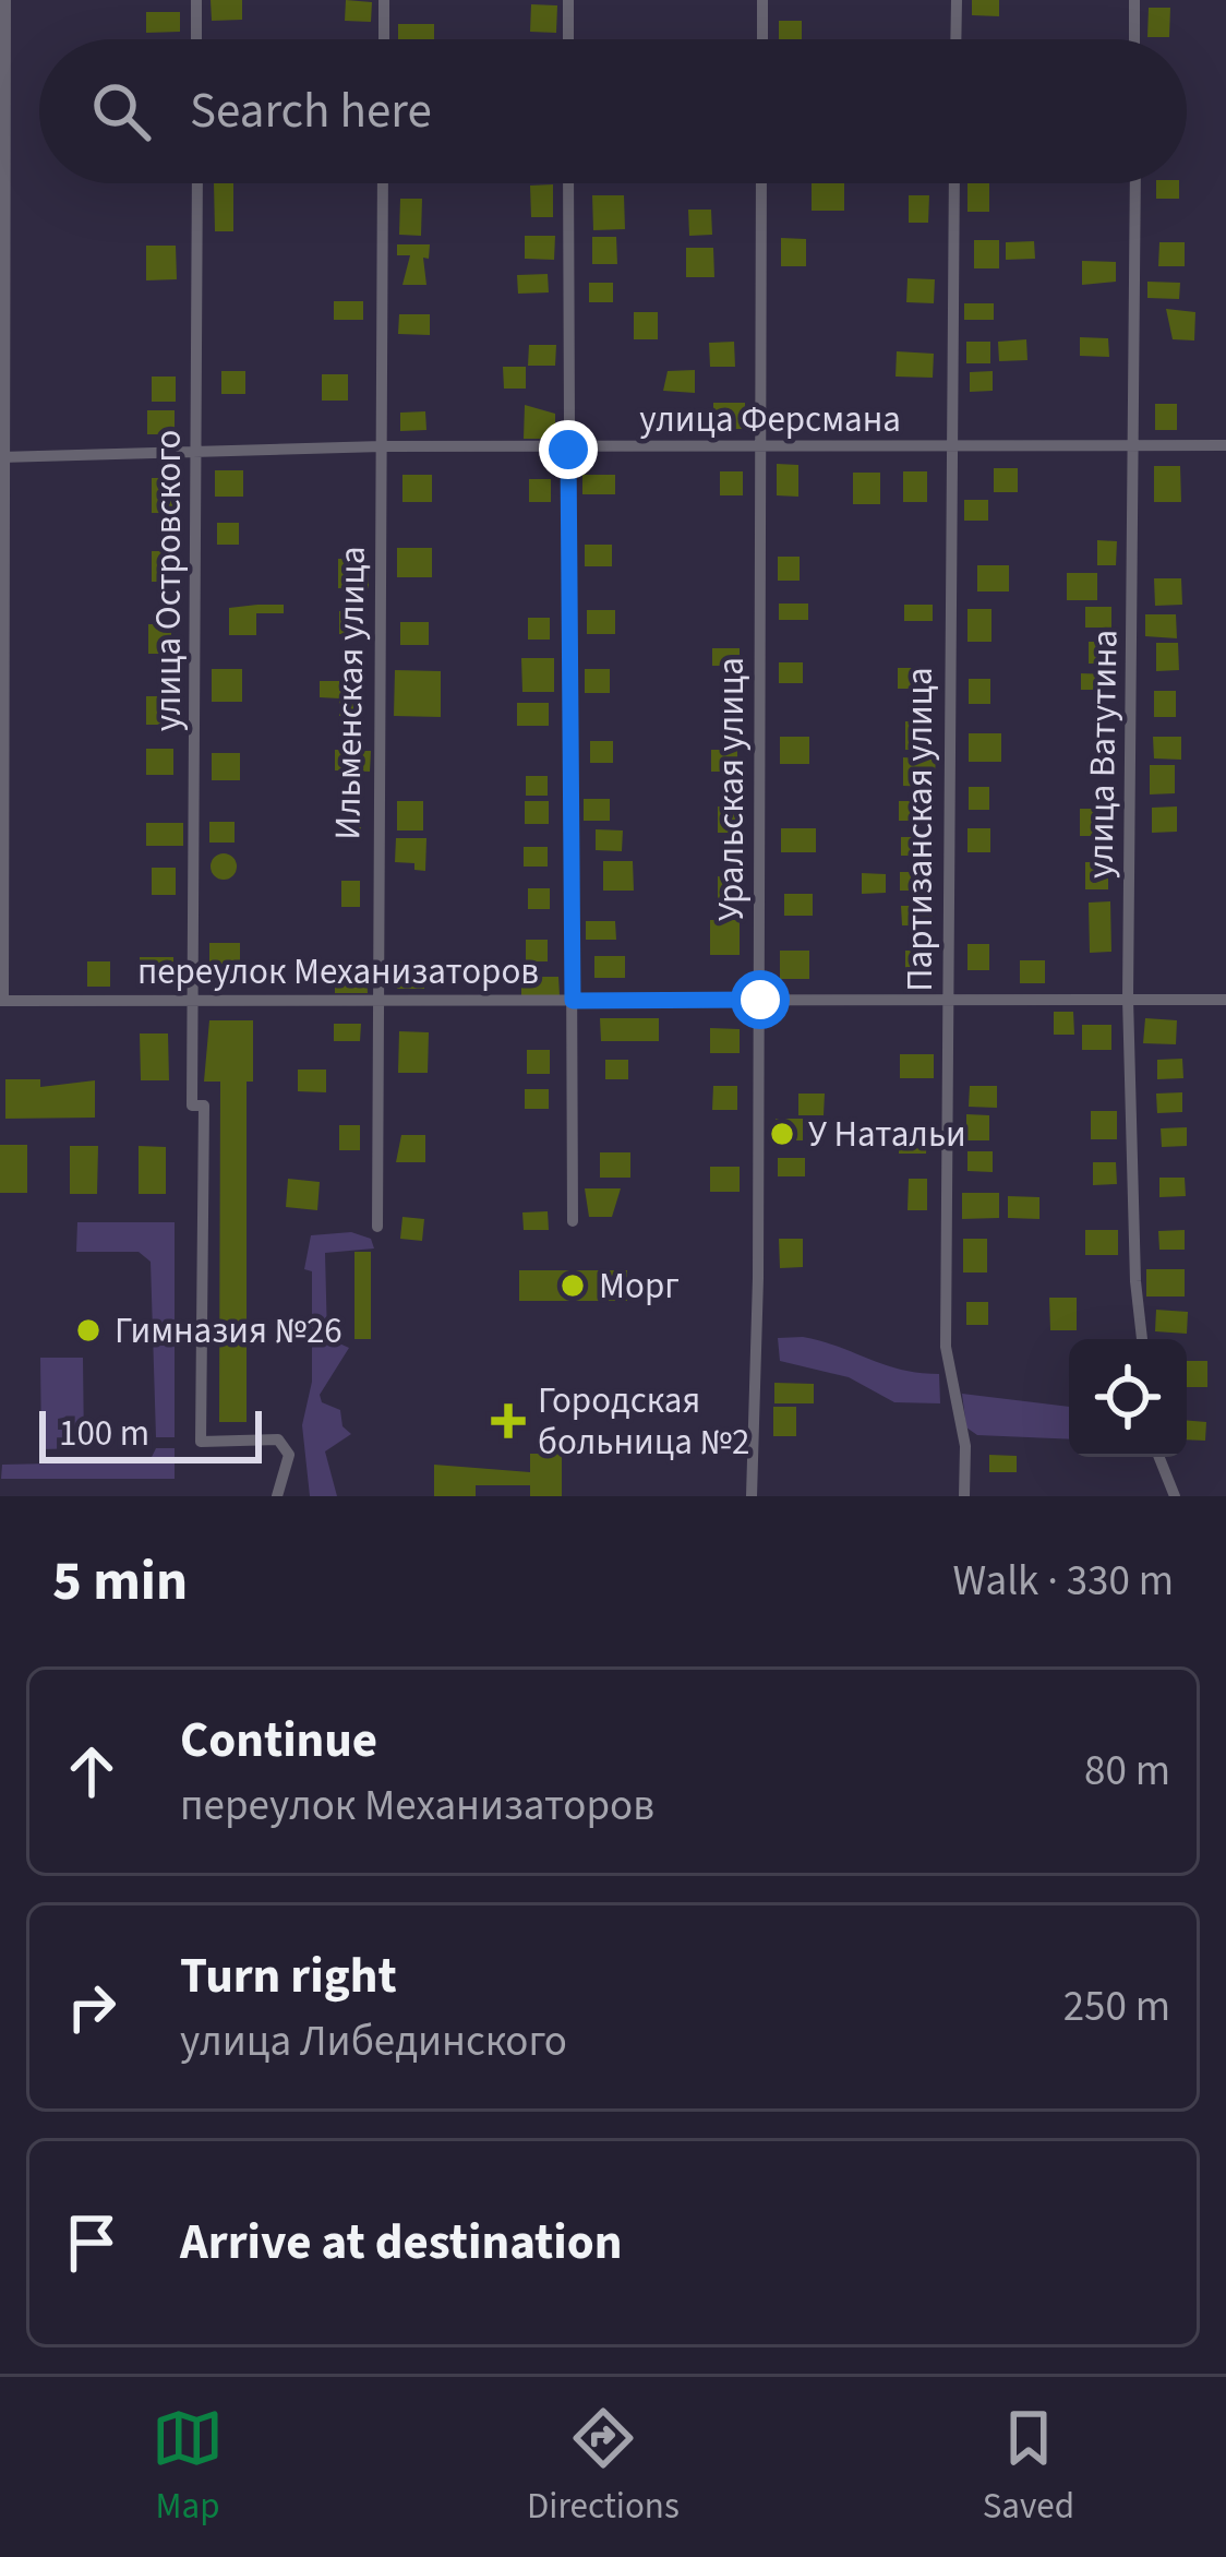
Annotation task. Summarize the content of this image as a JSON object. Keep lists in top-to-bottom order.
{
  "streets": {
    "street": [
      "улица Ферсмана",
      "улица Островского",
      "Ильменская улица",
      "улица Ватутина",
      "Уральская улица",
      "Партизанская улица",
      "переулок Механизаторов"
    ]
  },
  "crossings": [
    ["улица Ферсмана", "улица Островского"],
    ["улица Ферсмана", "Ильменская улица"],
    ["улица Ферсмана", "улица Ватутина"],
    ["улица Ферсмана", "Уральская улица"],
    ["улица Ферсмана", "Партизанская улица"],
    ["улица Островского", "переулок Механизаторов"],
    ["Ильменская улица", "переулок Механизаторов"],
    ["улица Ватутина", "переулок Механизаторов"],
    ["Уральская улица", "переулок Механизаторов"],
    ["Партизанская улица", "переулок Механизаторов"]
  ],
  "places": {
    "other": ["У Натальи", "Морг", "Гимназия №26"],
    "health": ["Городская больница №2"]
  },
  "scale_bar": "100 m",
  "page": {
    "search": "Search here",
    "scale": "100 m",
    "heading": ["5 min", "Walk · 330 m"],
    "list": [
      ["Continue", "переулок Механизаторов", "80 m"],
      ["Turn right", "улица Либединского", "250 m"],
      "Arrive at destination"
    ],
    "nav": ["Map", "Directions", "Saved"]
  }
}
